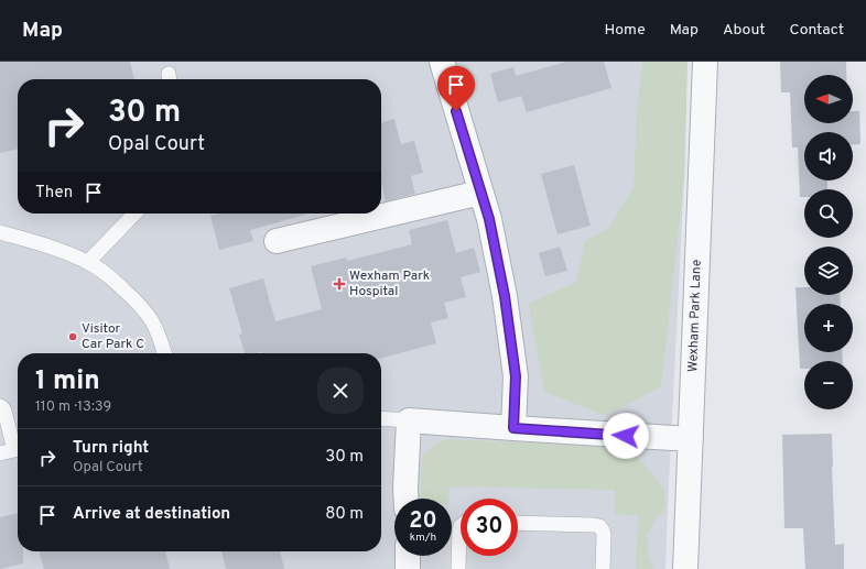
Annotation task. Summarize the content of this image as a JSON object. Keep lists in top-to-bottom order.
{
  "streets": {
    "street": ["Wexham Park Lane"]
  },
  "places": {
    "health": ["Wexham Park Hospital"],
    "other": ["Visitor Car Park C"]
  },
  "north": "left",
  "page": {
    "header": "Map",
    "nav": [
      "Home",
      "Map",
      "About",
      "Contact"
    ],
    "map_buttons": ["+", "−"],
    "turn": ["30 m", "Opal Court"],
    "then": "Then",
    "heading": ["1 min", "110 m · 13:39"],
    "list": [
      {
        "name": "Turn right",
        "note": "Opal Court",
        "value": "30 m"
      },
      {
        "name": "Arrive at destination",
        "value": "80 m"
      }
    ],
    "speed": "20 km/h",
    "limit": "30"
  }
}
